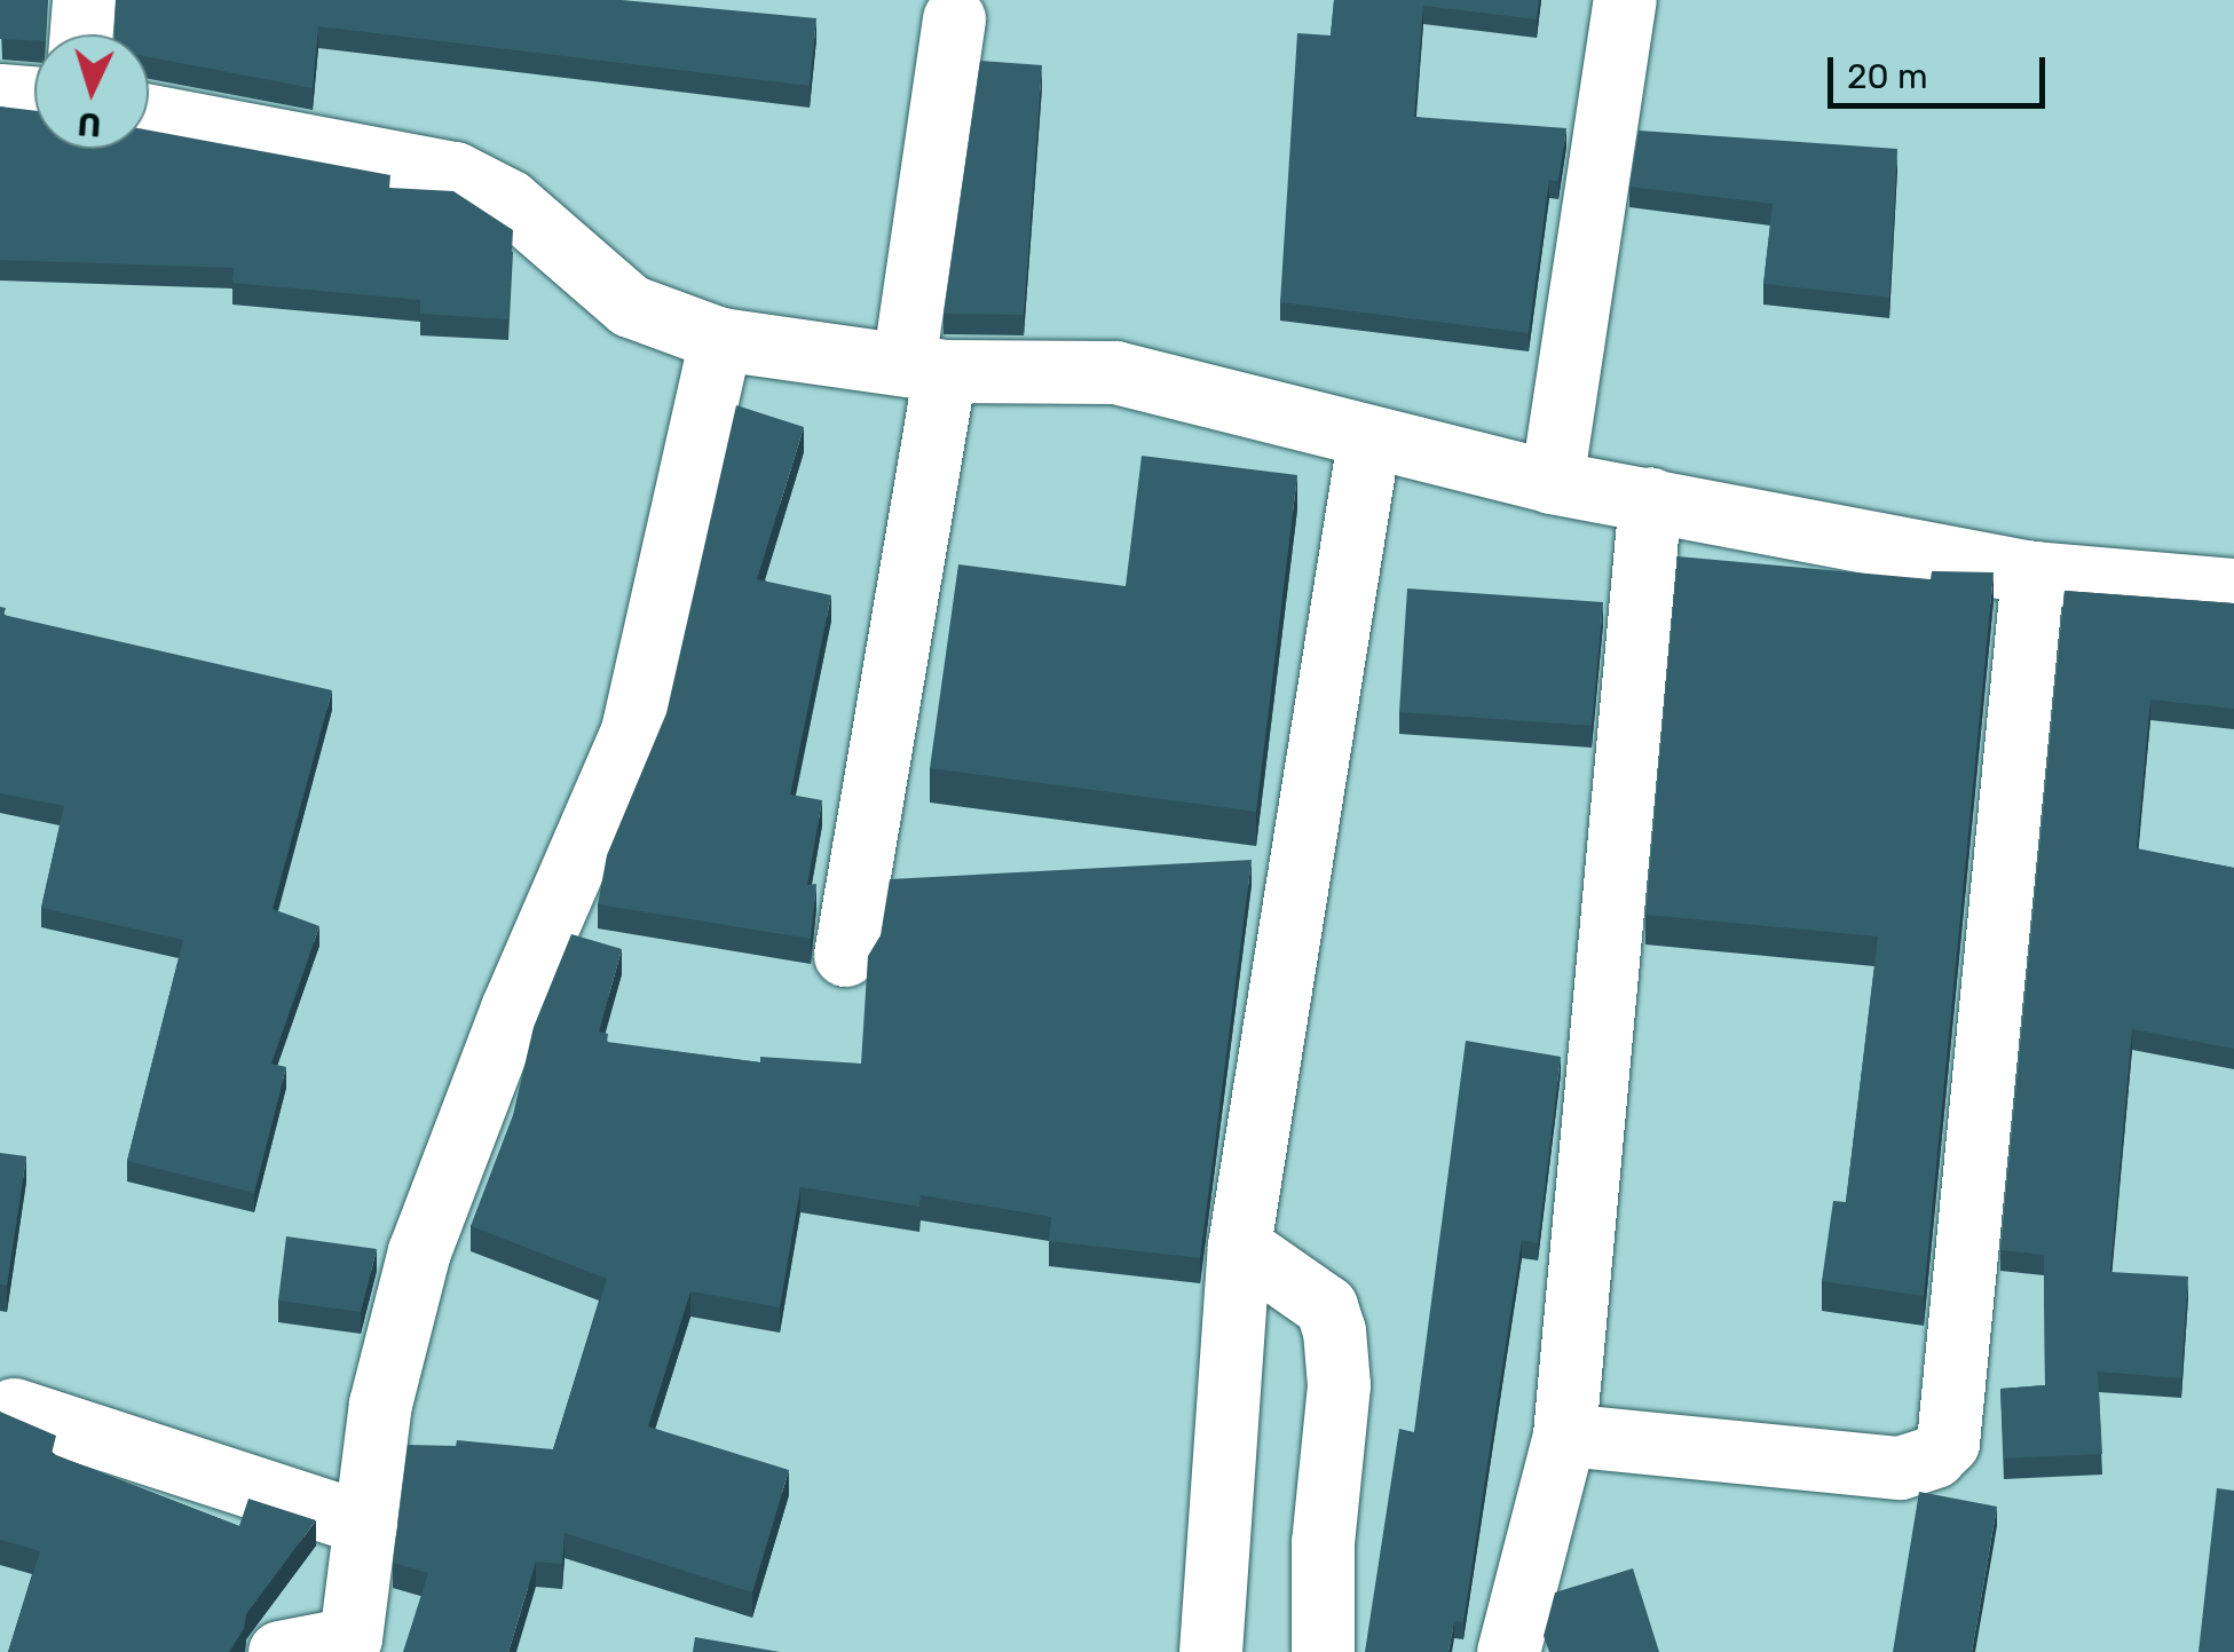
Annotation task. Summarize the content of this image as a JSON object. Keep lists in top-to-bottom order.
{
  "scale_bar": "20 m",
  "north": "bottom"
}
